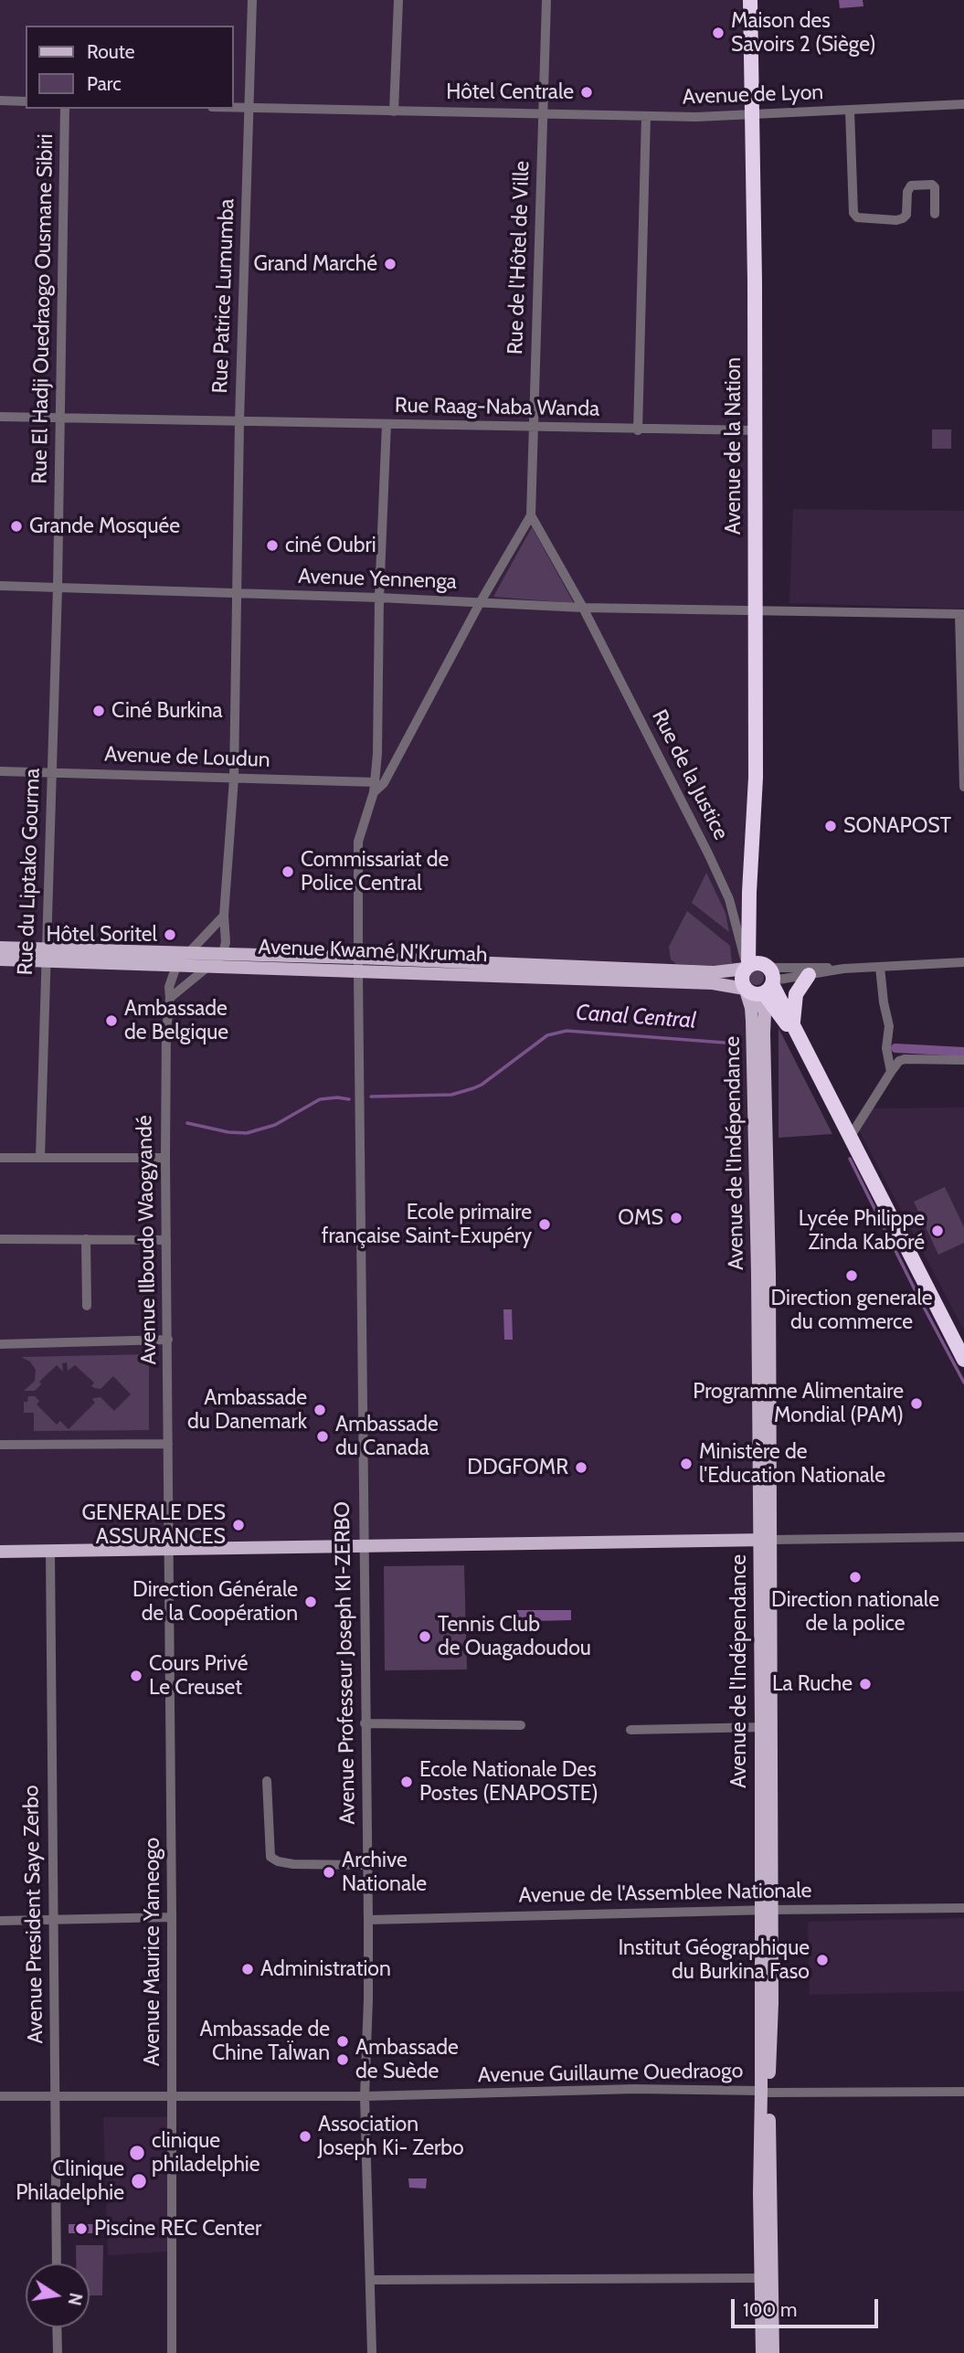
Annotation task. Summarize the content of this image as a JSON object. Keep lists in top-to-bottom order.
{
  "streets": {
    "highway": ["Avenue de la Nation"],
    "main road": ["Avenue Kwamé N'Krumah", "Avenue de l'Indépendance"],
    "street": [
      "Avenue de Lyon",
      "Rue de l'Hôtel de Ville",
      "Rue Patrice Lumumba",
      "Rue El Hadji Ouedraogo Ousmane Sibiri",
      "Rue Raag-Naba Wanda",
      "Avenue Yennenga",
      "Avenue de Loudun",
      "Rue de la Justice",
      "Rue du Liptako Gourma",
      "Avenue Ilboudo Waogyandé",
      "Avenue Professeur Joseph KI-ZERBO",
      "Avenue de l'Assemblee Nationale",
      "Avenue President Saye Zerbo",
      "Avenue Maurice Yameogo",
      "Avenue Guillaume Ouedraogo"
    ]
  },
  "crossings": [
    ["Avenue de Lyon", "Rue de l'Hôtel de Ville"],
    ["Avenue de Lyon", "Rue Patrice Lumumba"],
    ["Avenue de Lyon", "Avenue de la Nation"],
    ["Rue de l'Hôtel de Ville", "Rue Raag-Naba Wanda"],
    ["Rue de l'Hôtel de Ville", "Rue de la Justice"],
    ["Rue Patrice Lumumba", "Rue Raag-Naba Wanda"],
    ["Rue Patrice Lumumba", "Avenue Yennenga"],
    ["Rue El Hadji Ouedraogo Ousmane Sibiri", "Rue Raag-Naba Wanda"],
    ["Rue El Hadji Ouedraogo Ousmane Sibiri", "Avenue Yennenga"],
    ["Rue El Hadji Ouedraogo Ousmane Sibiri", "Rue du Liptako Gourma"],
    ["Rue Raag-Naba Wanda", "Avenue de la Nation"],
    ["Avenue de la Nation", "Avenue Yennenga"],
    ["Avenue de la Nation", "Rue de la Justice"],
    ["Avenue de la Nation", "Avenue Kwamé N'Krumah"],
    ["Avenue de la Nation", "Avenue de l'Indépendance"],
    ["Avenue Yennenga", "Rue de la Justice"],
    ["Avenue Yennenga", "Rue du Liptako Gourma"],
    ["Avenue de Loudun", "Rue du Liptako Gourma"],
    ["Avenue de Loudun", "Avenue Professeur Joseph KI-ZERBO"],
    ["Rue de la Justice", "Avenue Kwamé N'Krumah"],
    ["Rue de la Justice", "Avenue de l'Indépendance"],
    ["Rue du Liptako Gourma", "Avenue Kwamé N'Krumah"],
    ["Avenue Kwamé N'Krumah", "Avenue de l'Indépendance"],
    ["Avenue Kwamé N'Krumah", "Avenue Ilboudo Waogyandé"],
    ["Avenue Kwamé N'Krumah", "Avenue Professeur Joseph KI-ZERBO"],
    ["Avenue de l'Indépendance", "Avenue de l'Assemblee Nationale"],
    ["Avenue de l'Indépendance", "Avenue Guillaume Ouedraogo"],
    ["Avenue Ilboudo Waogyandé", "Avenue Maurice Yameogo"],
    ["Avenue Professeur Joseph KI-ZERBO", "Avenue de l'Assemblee Nationale"],
    ["Avenue Professeur Joseph KI-ZERBO", "Avenue Guillaume Ouedraogo"],
    ["Avenue President Saye Zerbo", "Avenue Guillaume Ouedraogo"],
    ["Avenue Maurice Yameogo", "Avenue Guillaume Ouedraogo"]
  ],
  "water": ["Canal Central"],
  "places": [
    "Maison des Savoirs 2 (Siège)",
    "Hôtel Centrale",
    "Grand Marché",
    "Grande Mosquée",
    "ciné Oubri",
    "Ciné Burkina",
    "SONAPOST",
    "Commissariat de Police Central",
    "Hôtel Soritel",
    "Ambassade de Belgique",
    "OMS",
    "Ecole primaire française Saint-Exupéry",
    "Lycée Philippe Zinda Kaboré",
    "Direction generale du commerce",
    "Programme Alimentaire Mondial (PAM)",
    "Ambassade du Danemark",
    "Ambassade du Canada",
    "Ministère de l'Education Nationale",
    "DDGFOMR",
    "GENERALE DES ASSURANCES",
    "Direction nationale de la police",
    "Direction Générale de la Coopération",
    "Tennis Club de Ouagadoudou",
    "Cours Privé Le Creuset",
    "La Ruche",
    "Ecole Nationale Des Postes (ENAPOSTE)",
    "Archive Nationale",
    "Institut Géographique du Burkina Faso",
    "Administration",
    "Ambassade de Chine TaÏwan",
    "Ambassade de Suède",
    "Association Joseph Ki- Zerbo",
    "clinique philadelphie",
    "Clinique Philadelphie",
    "Piscine REC Center"
  ],
  "legend": ["Route", "Parc"],
  "scale_bar": "100 m",
  "north": "right"
}
